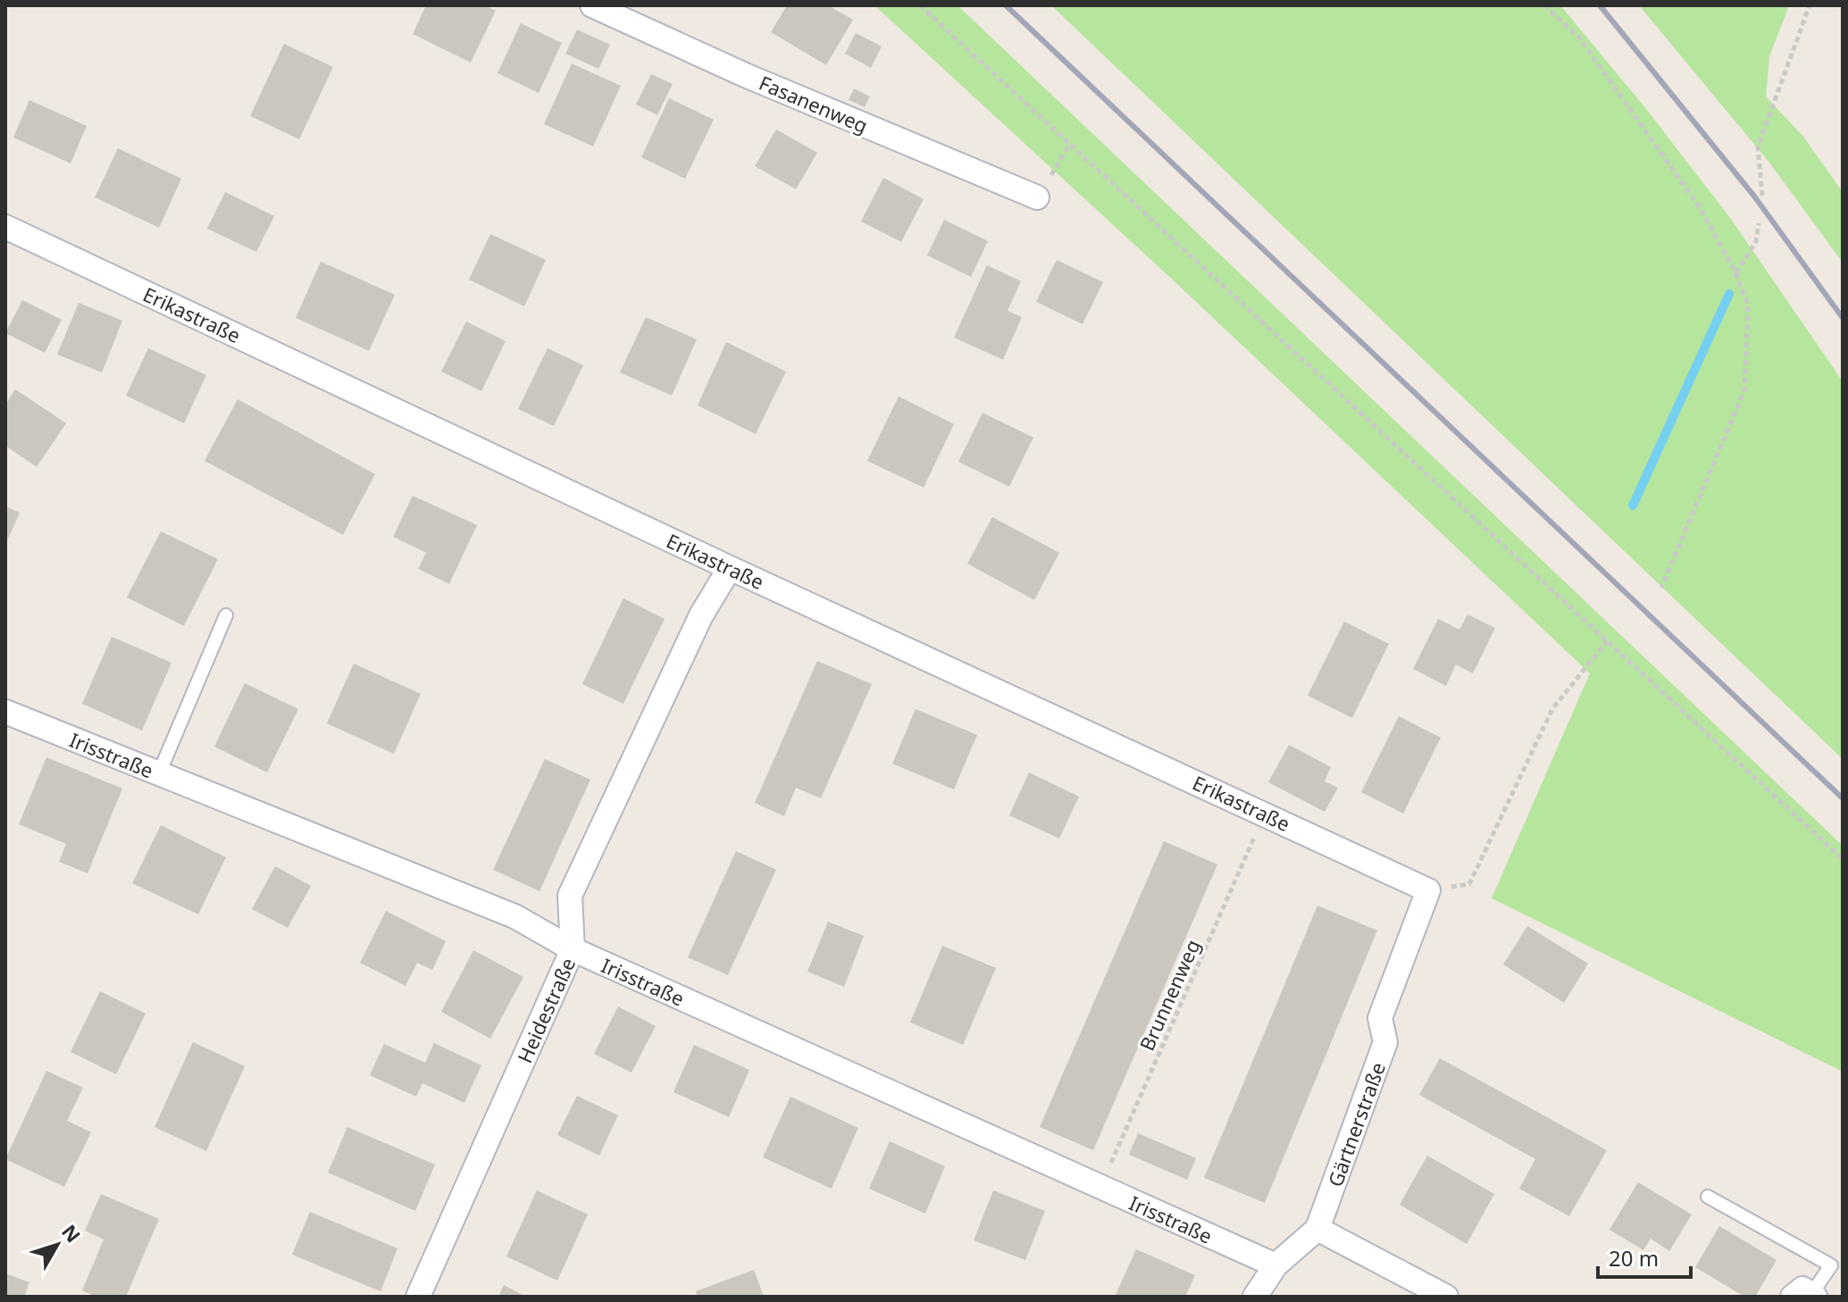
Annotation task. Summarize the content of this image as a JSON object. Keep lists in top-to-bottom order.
{
  "streets": {
    "street": [
      "Fasanenweg",
      "Erikastraße",
      "Irisstraße",
      "Heidestraße",
      "Gärtnerstraße"
    ],
    "path": ["Brunnenweg"]
  },
  "crossings": [
    ["Erikastraße", "Brunnenweg"],
    ["Erikastraße", "Heidestraße"],
    ["Erikastraße", "Gärtnerstraße"],
    ["Irisstraße", "Brunnenweg"],
    ["Irisstraße", "Heidestraße"],
    ["Irisstraße", "Gärtnerstraße"]
  ],
  "scale_bar": "20 m",
  "north": "top right"
}
